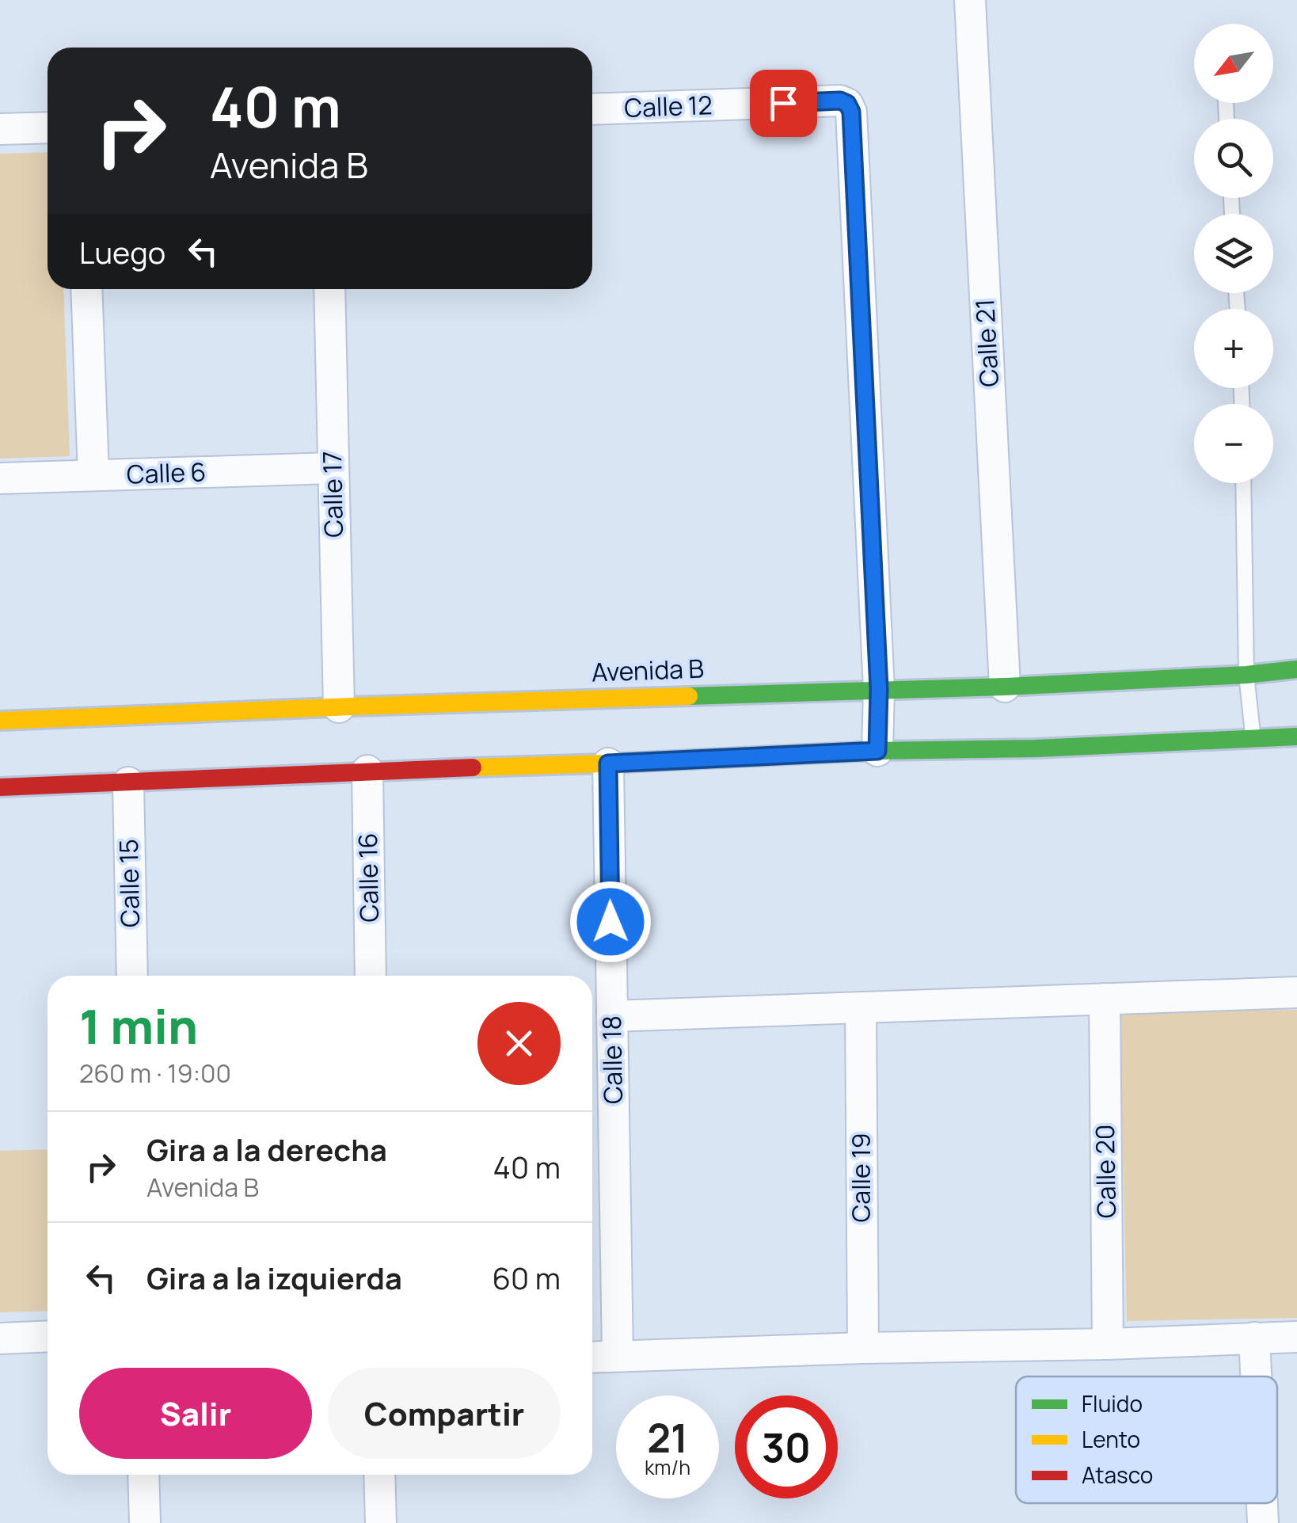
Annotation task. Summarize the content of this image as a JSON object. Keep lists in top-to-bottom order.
{
  "streets": {
    "street": [
      "Calle 12",
      "Calle 21",
      "Calle 6",
      "Calle 17",
      "Avenida B",
      "Calle 16",
      "Calle 15",
      "Calle 18",
      "Calle 20",
      "Calle 19"
    ]
  },
  "crossings": [
    ["Calle 12", "Avenida B"],
    ["Calle 21", "Avenida B"],
    ["Calle 6", "Calle 17"],
    ["Calle 17", "Avenida B"]
  ],
  "legend": ["Fluido", "Lento", "Atasco"],
  "north": "bottom left",
  "page": {
    "map_buttons": ["+", "−"],
    "turn": ["40 m", "Avenida B"],
    "then": "Luego",
    "heading": ["1 min", "260 m · 19:00"],
    "list": [
      {
        "name": "Gira a la derecha",
        "note": "Avenida B",
        "value": "40 m"
      },
      {
        "name": "Gira a la izquierda",
        "value": "60 m"
      }
    ],
    "buttons": ["Salir", "Compartir"],
    "speed": "21 km/h",
    "limit": "30"
  }
}
